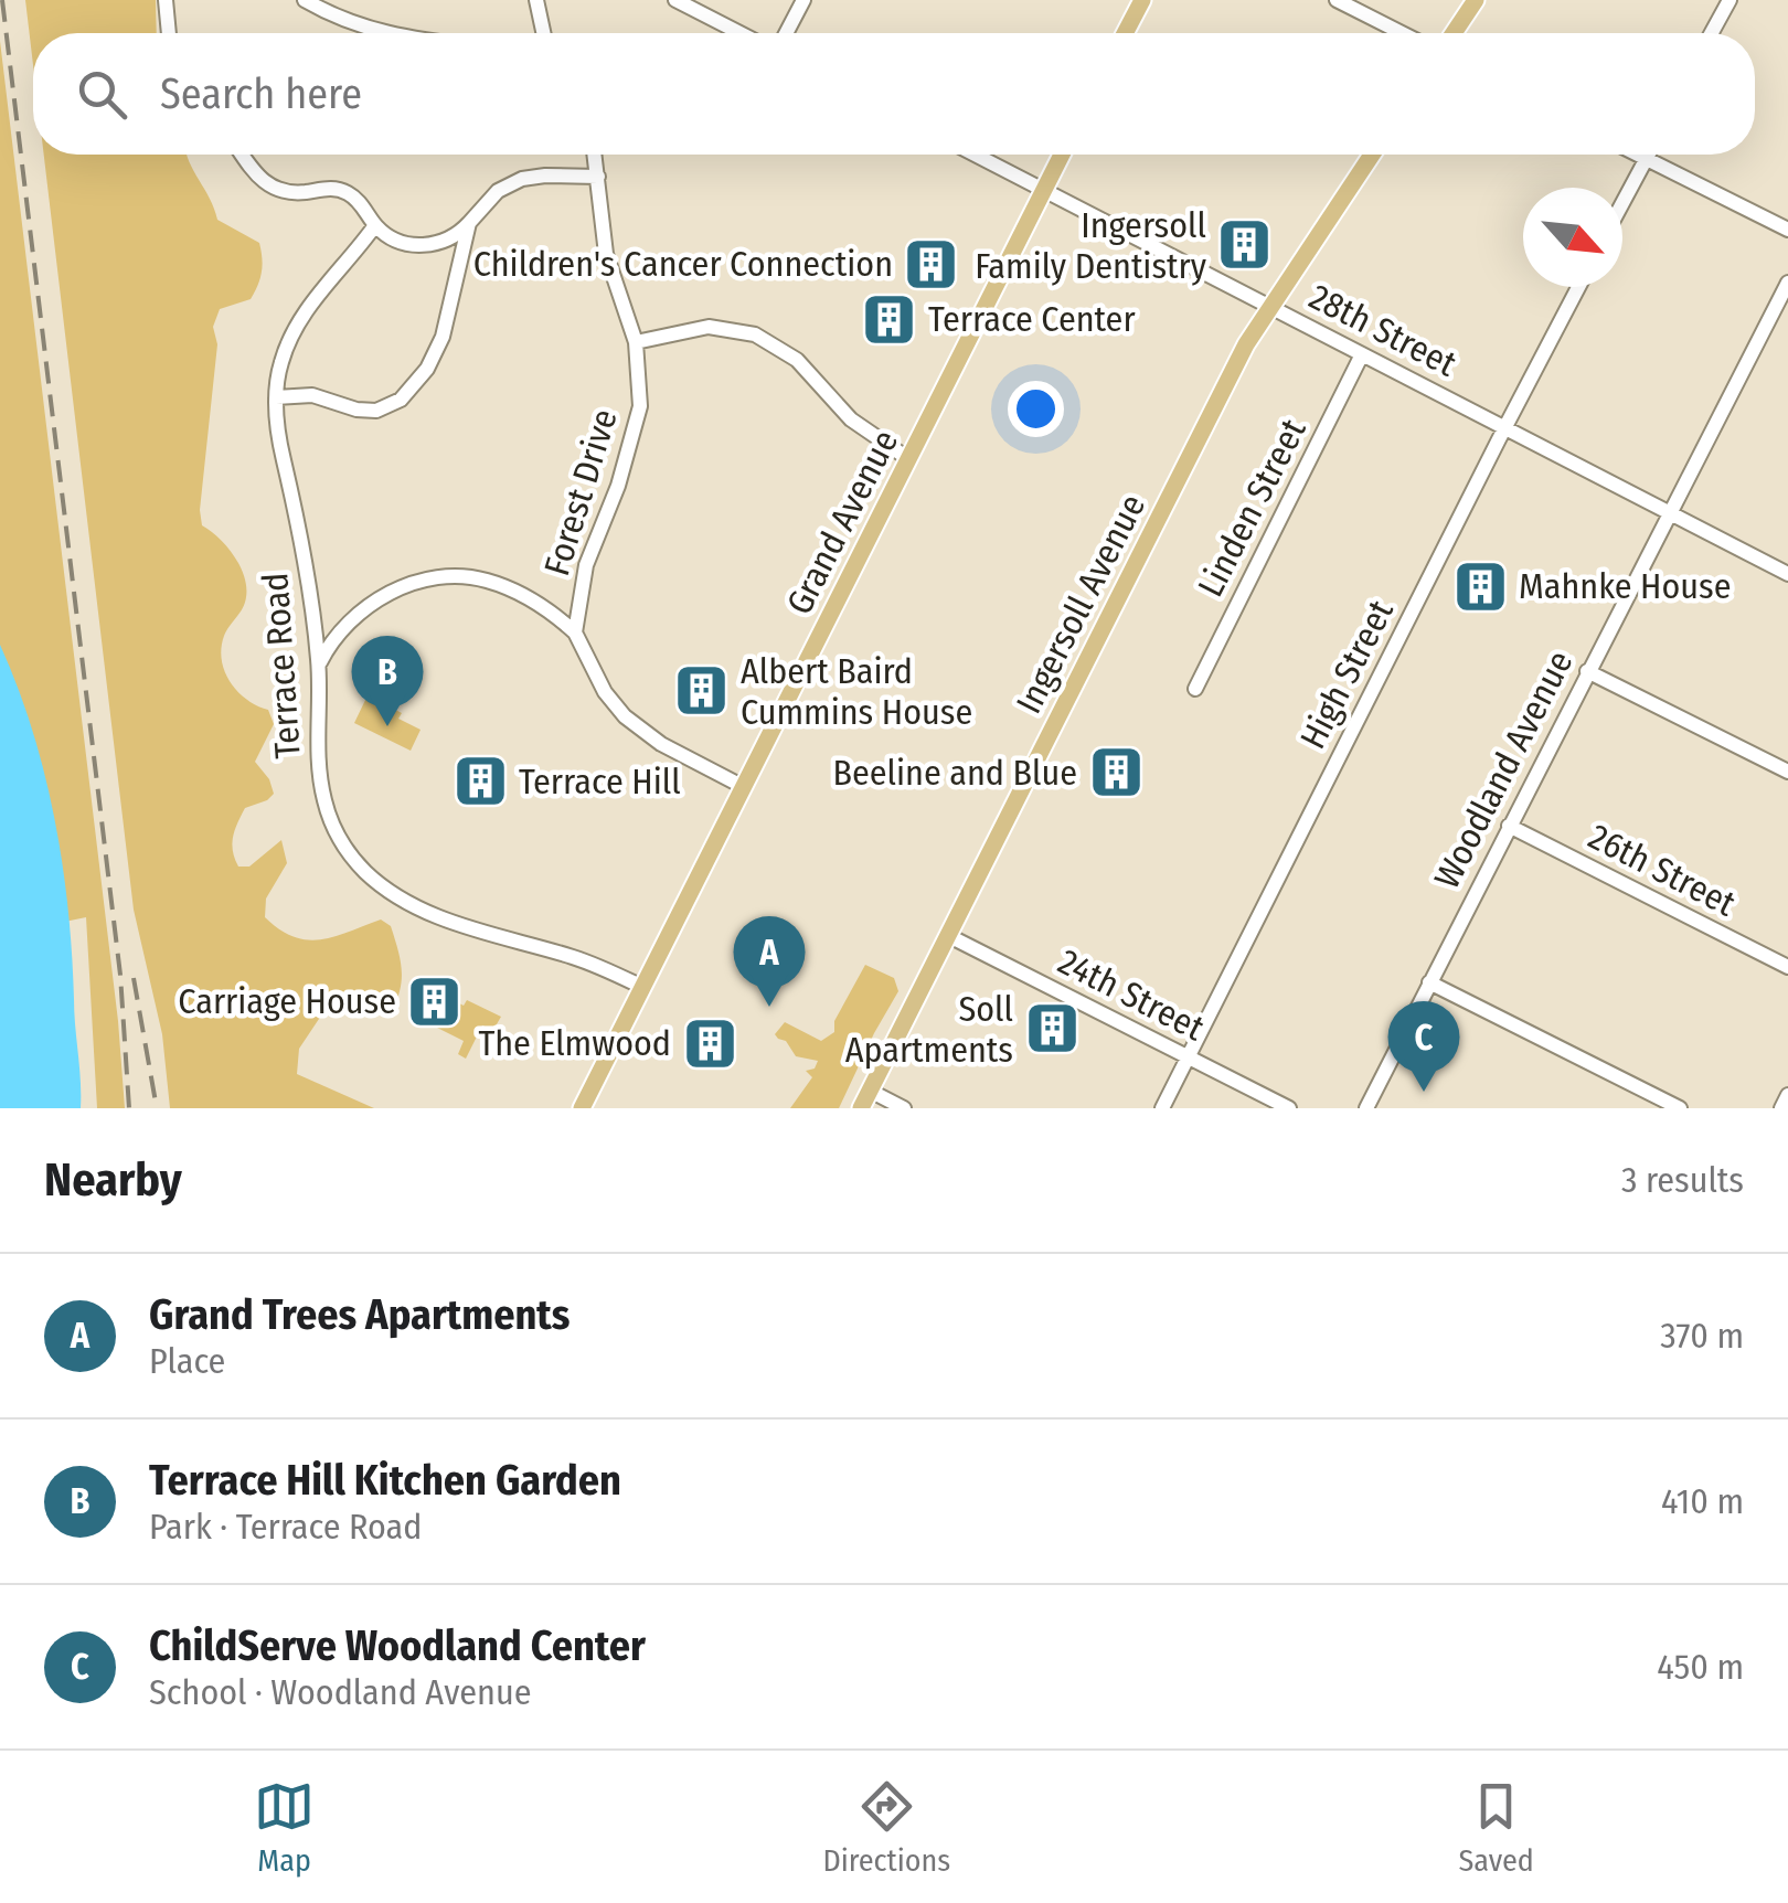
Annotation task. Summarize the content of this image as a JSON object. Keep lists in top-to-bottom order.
{
  "streets": {
    "main road": ["Grand Avenue", "Ingersoll Avenue"],
    "street": [
      "28th Street",
      "Forest Drive",
      "Linden Street",
      "Terrace Road",
      "High Street",
      "Woodland Avenue",
      "26th Street",
      "24th Street"
    ]
  },
  "crossings": [
    ["28th Street", "Linden Street"],
    ["28th Street", "Grand Avenue"],
    ["28th Street", "Ingersoll Avenue"],
    ["28th Street", "High Street"],
    ["28th Street", "Woodland Avenue"],
    ["Forest Drive", "Grand Avenue"],
    ["Grand Avenue", "Terrace Road"],
    ["Ingersoll Avenue", "24th Street"],
    ["High Street", "24th Street"],
    ["Woodland Avenue", "26th Street"]
  ],
  "places": {
    "building": [
      "Ingersoll Family Dentistry",
      "Children's Cancer Connection",
      "Terrace Center",
      "Mahnke House",
      "Albert Baird Cummins House",
      "Beeline and Blue",
      "Terrace Hill",
      "Carriage House",
      "Soll Apartments",
      "The Elmwood"
    ]
  },
  "north": "bottom right",
  "page": {
    "search": "Search here",
    "pins": ["B", "A", "C"],
    "heading": ["Nearby", "3 results"],
    "list": [
      {
        "mark": "A",
        "name": "Grand Trees Apartments",
        "note": "Place",
        "value": "370 m"
      },
      {
        "mark": "B",
        "name": "Terrace Hill Kitchen Garden",
        "note": "Park · Terrace Road",
        "value": "410 m"
      },
      {
        "mark": "C",
        "name": "ChildServe Woodland Center",
        "note": "School · Woodland Avenue",
        "value": "450 m"
      }
    ],
    "nav": ["Map", "Directions", "Saved"]
  }
}
